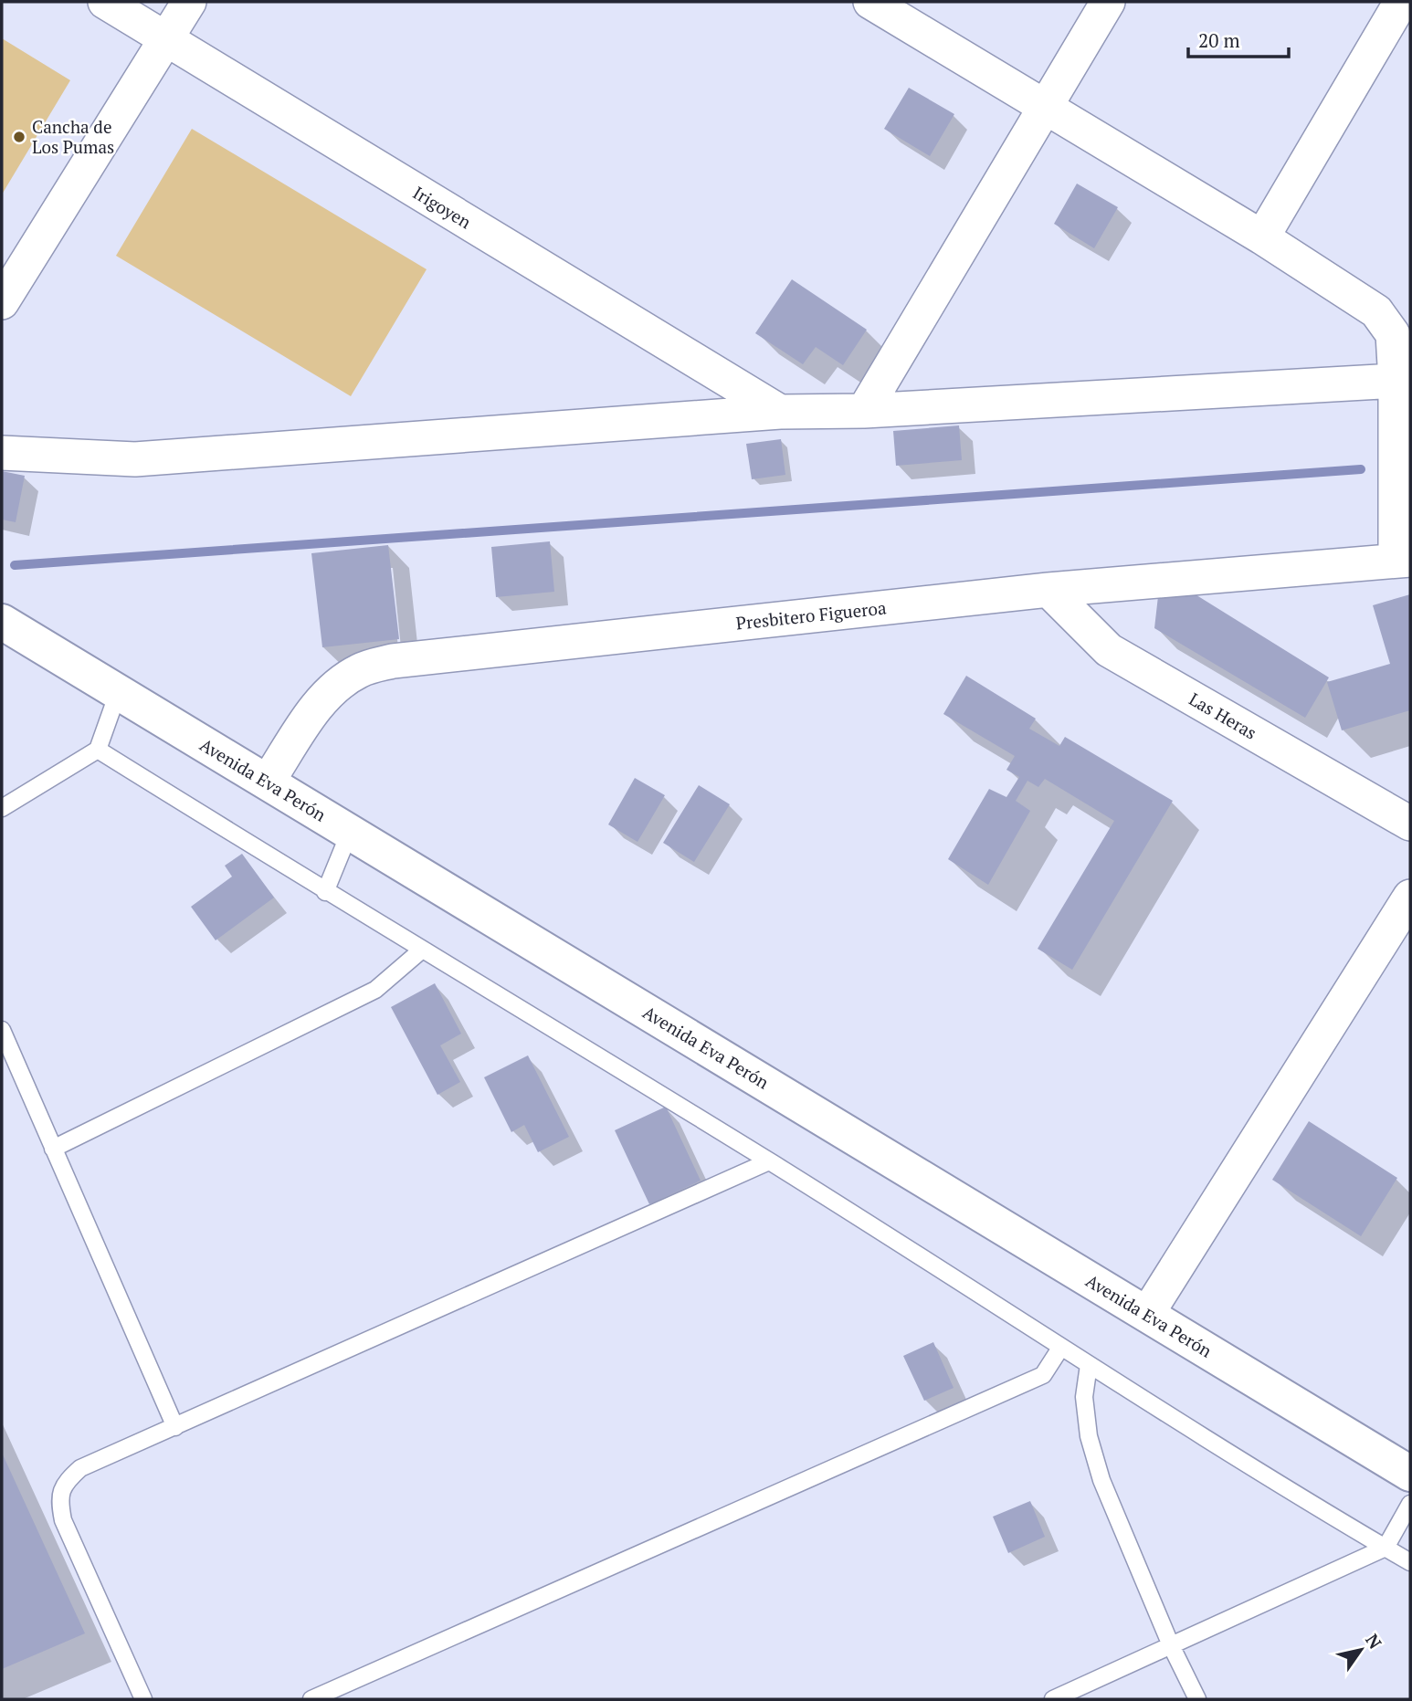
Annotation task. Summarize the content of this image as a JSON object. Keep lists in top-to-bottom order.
{
  "streets": {
    "main road": ["Avenida Eva Perón"],
    "street": ["Irigoyen", "Presbitero Figueroa", "Las Heras"]
  },
  "crossings": [
    ["Presbitero Figueroa", "Las Heras"],
    ["Presbitero Figueroa", "Avenida Eva Perón"]
  ],
  "places": ["Cancha de Los Pumas"],
  "scale_bar": "20 m",
  "north": "top right"
}
